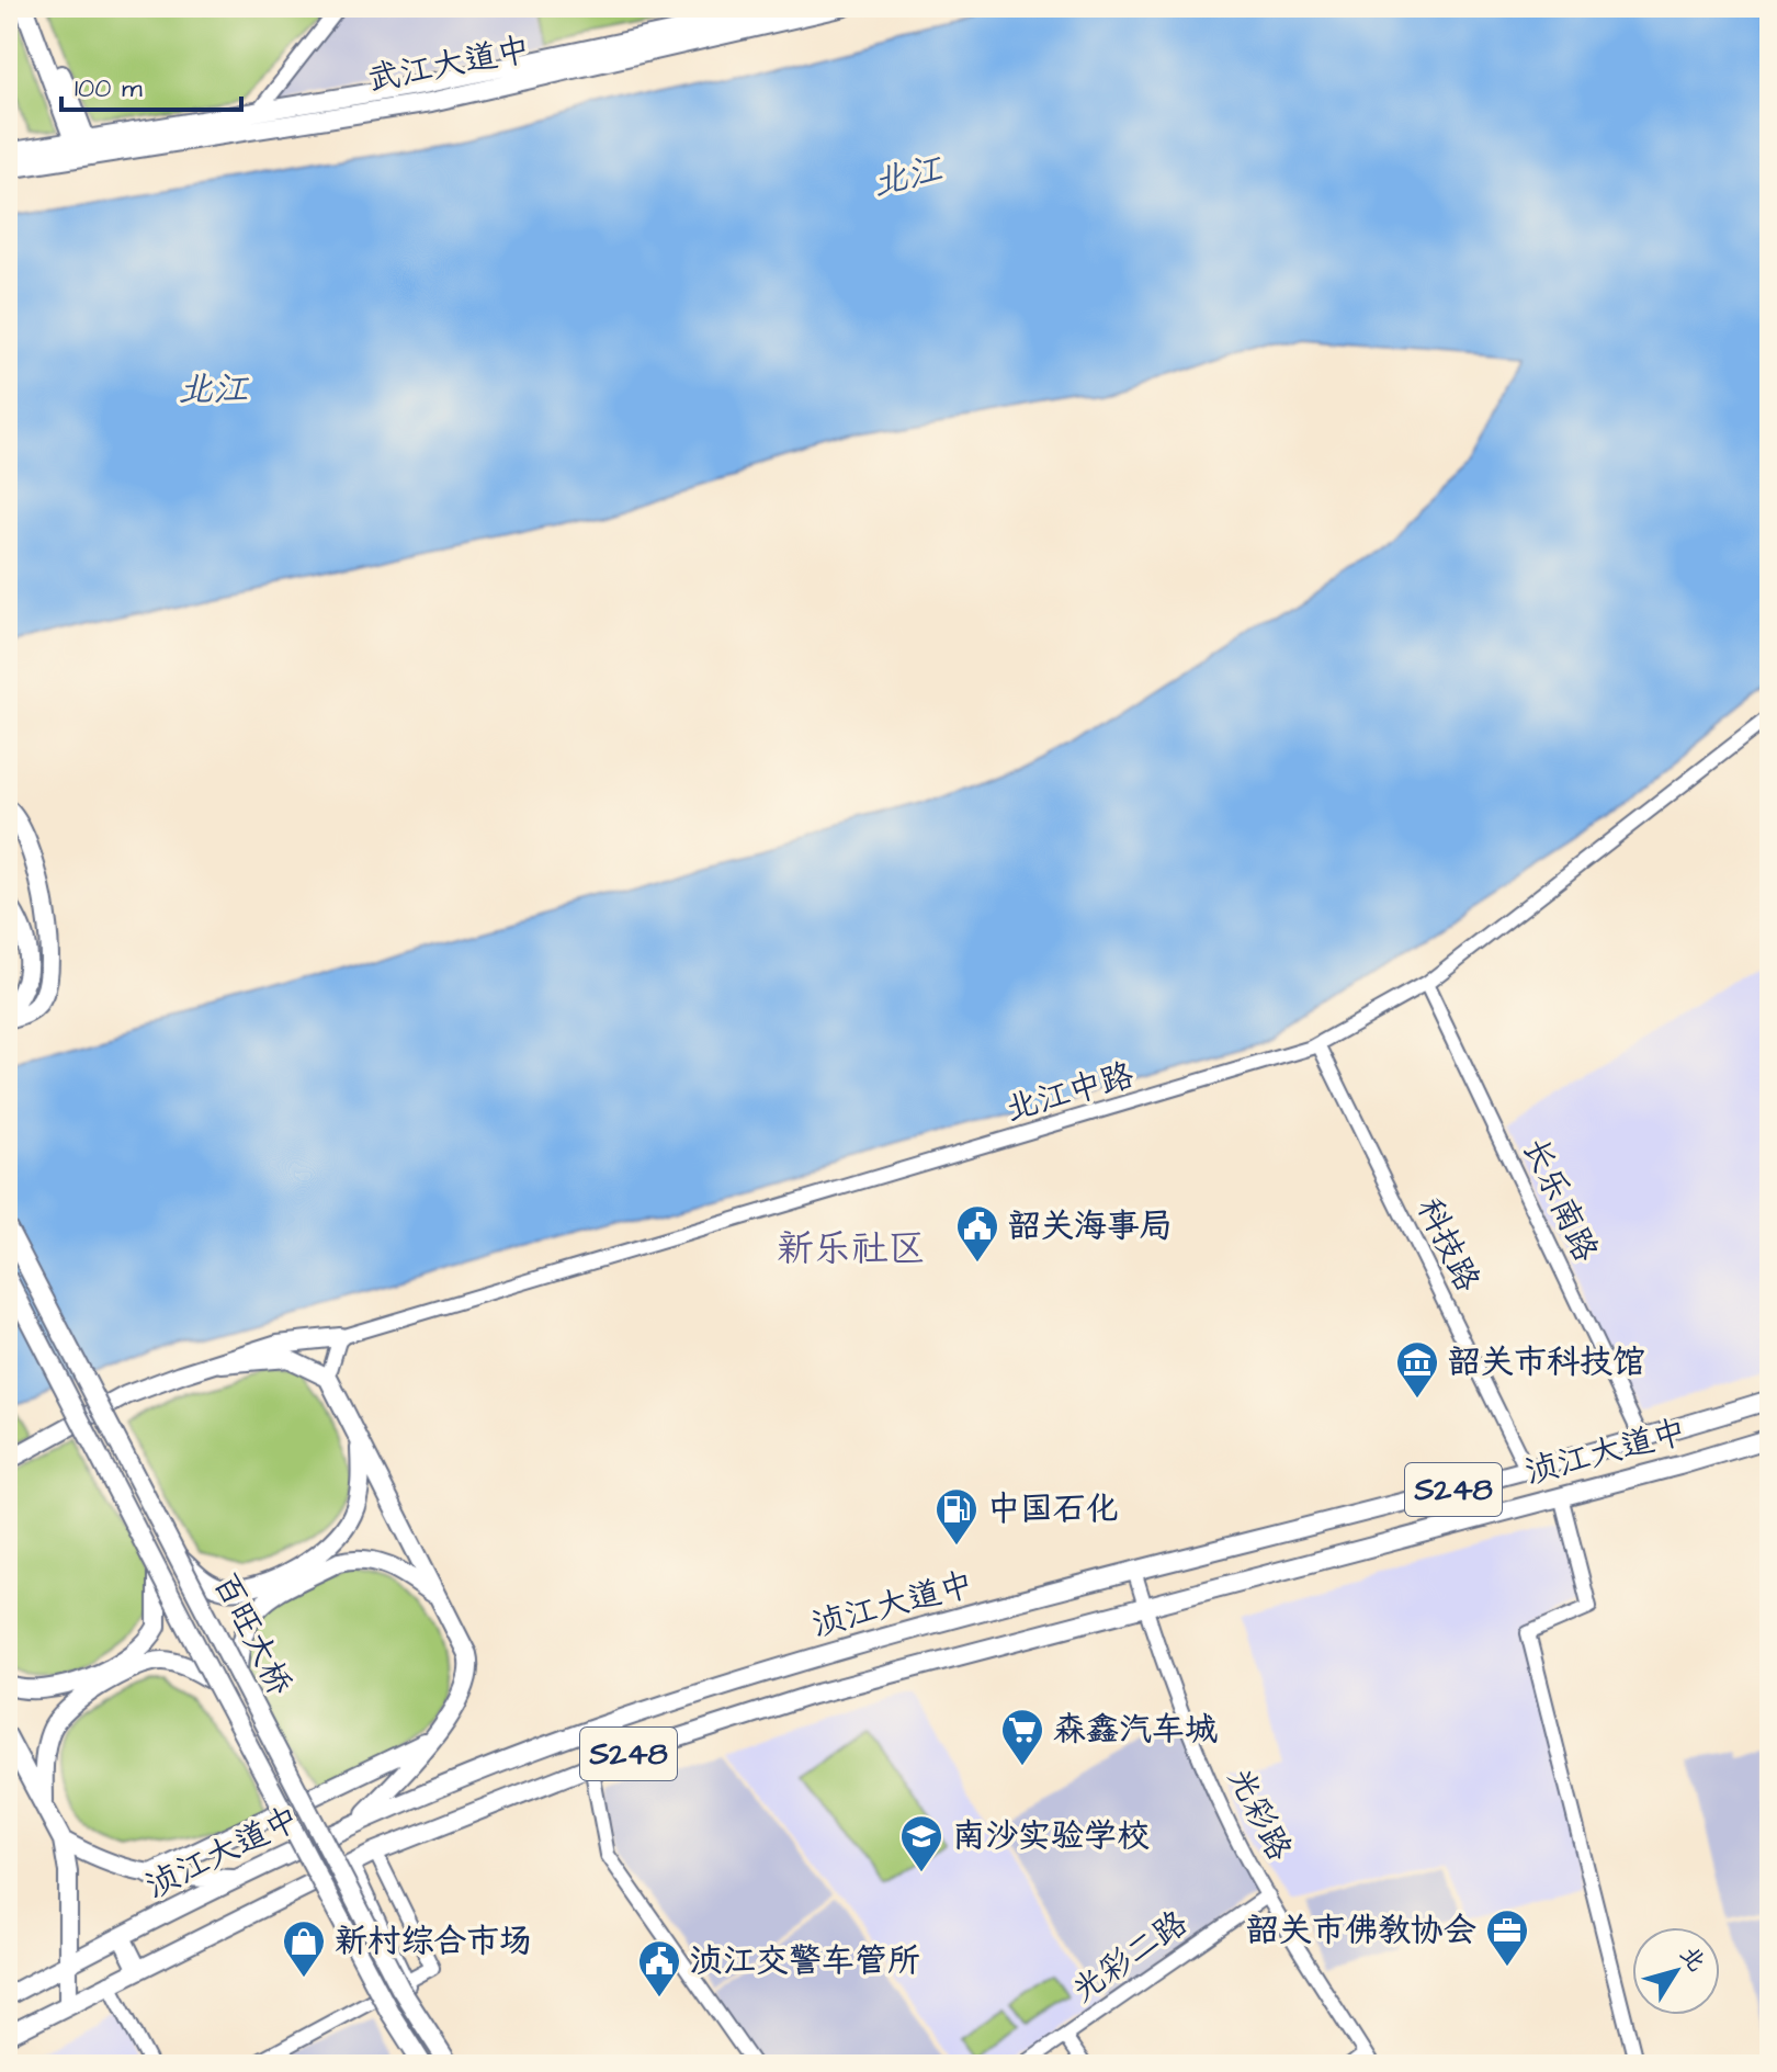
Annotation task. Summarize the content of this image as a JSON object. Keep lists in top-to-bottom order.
{
  "streets": {
    "main road": [
      "武江大道中",
      "浈江大道中",
      "S248",
      "百旺大桥"
    ],
    "street": [
      "北江中路",
      "长乐南路",
      "科技路",
      "光彩路",
      "光彩二路"
    ]
  },
  "crossings": [
    ["北江中路", "长乐南路"],
    ["北江中路", "科技路"],
    ["长乐南路", "浈江大道中"],
    ["科技路", "浈江大道中"],
    ["浈江大道中", "S248"],
    ["浈江大道中", "光彩路"],
    ["光彩路", "光彩二路"]
  ],
  "districts": ["新乐社区"],
  "water": ["北江"],
  "places": {
    "public building": ["韶关海事局", "浈江交警车管所"],
    "museum": ["韶关市科技馆"],
    "fuel station": ["中国石化"],
    "supermarket": ["森鑫汽车城"],
    "school or university": ["南沙实验学校"],
    "office": ["韶关市佛教协会"],
    "shop": ["新村综合市场"]
  },
  "scale_bar": "100 m",
  "north": "top right"
}
